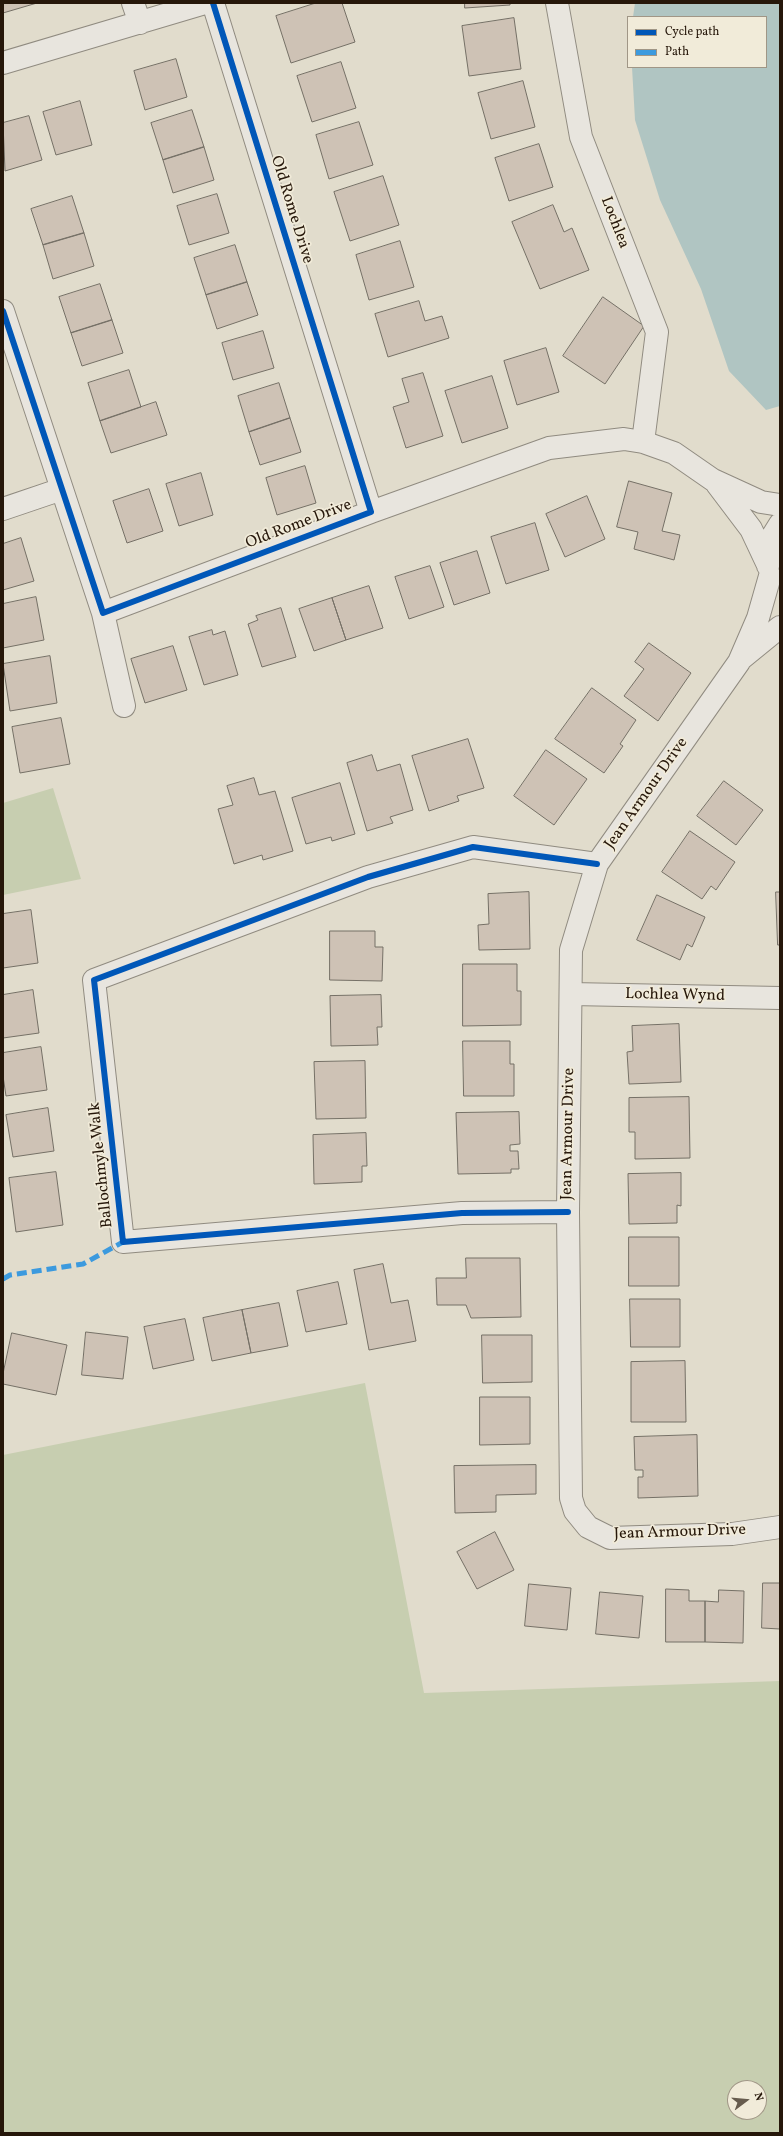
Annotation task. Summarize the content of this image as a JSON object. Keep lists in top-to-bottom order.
{
  "streets": {
    "street": [
      "Old Rome Drive",
      "Lochlea",
      "Jean Armour Drive",
      "Lochlea Wynd",
      "Ballochmyle Walk"
    ]
  },
  "crossings": [
    ["Old Rome Drive", "Lochlea"],
    ["Old Rome Drive", "Jean Armour Drive"],
    ["Jean Armour Drive", "Lochlea Wynd"],
    ["Jean Armour Drive", "Ballochmyle Walk"]
  ],
  "legend": ["Cycle path", "Path"],
  "north": "right"
}
